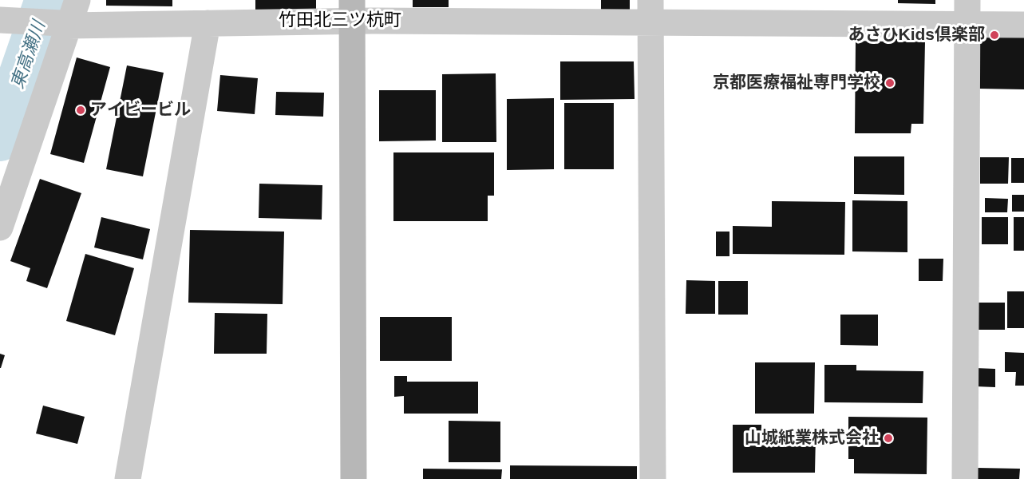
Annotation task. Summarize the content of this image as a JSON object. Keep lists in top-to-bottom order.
{
  "districts": ["竹田北三ツ杭町"],
  "water": ["東高瀬川"],
  "places": [
    "あさひKids倶楽部",
    "京都医療福祉専門学校",
    "アイビービル",
    "山城紙業株式会社"
  ]
}
